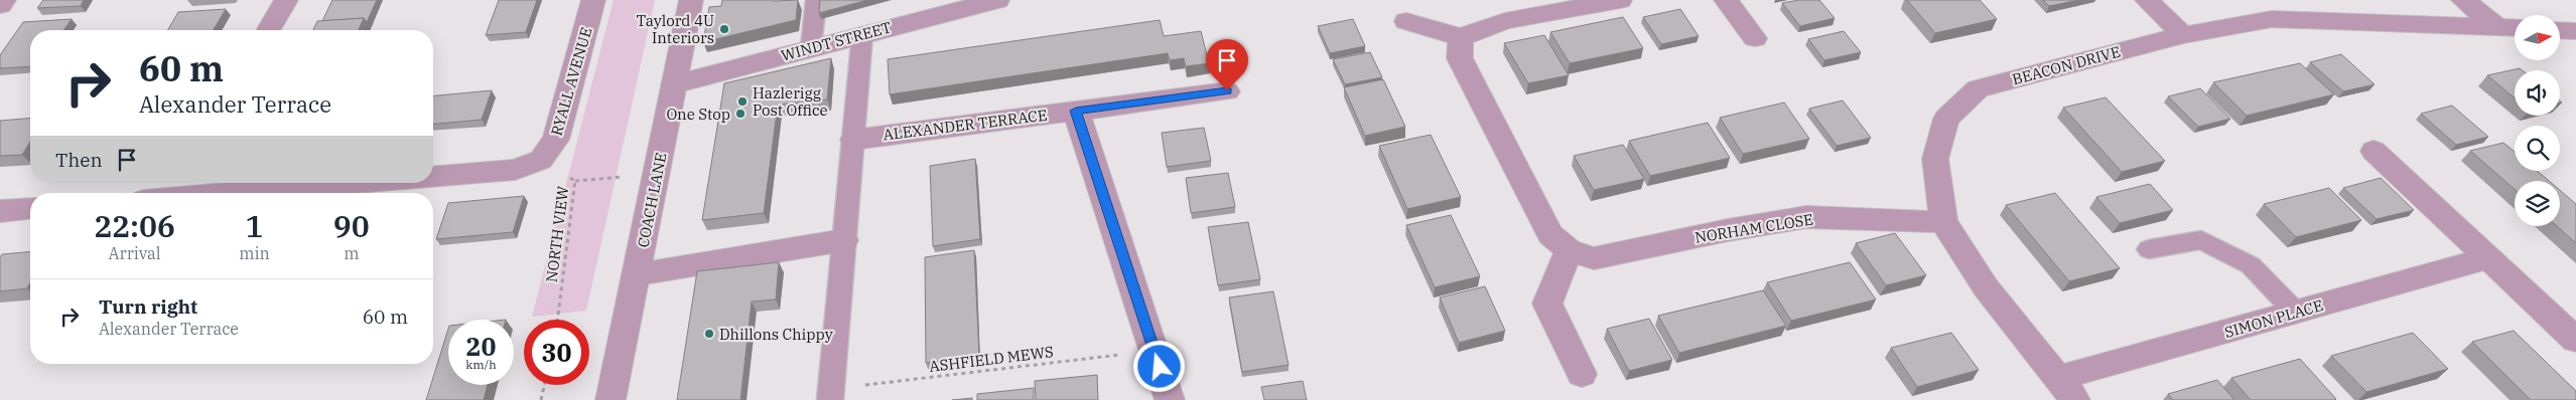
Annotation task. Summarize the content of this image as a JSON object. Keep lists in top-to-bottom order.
{
  "streets": {
    "street": [
      "WINDT STREET",
      "BEACON DRIVE",
      "RYALL AVENUE",
      "ALEXANDER TERRACE",
      "COACH LANE",
      "NORHAM CLOSE",
      "SIMON PLACE"
    ],
    "path": ["NORTH VIEW", "ASHFIELD MEWS"]
  },
  "crossings": [
    ["WINDT STREET", "COACH LANE"],
    ["BEACON DRIVE", "NORHAM CLOSE"],
    ["BEACON DRIVE", "SIMON PLACE"],
    ["RYALL AVENUE", "NORTH VIEW"]
  ],
  "places": [
    "Taylord 4U Interiors",
    "Hazlerigg Post Office",
    "One Stop",
    "Dhillons Chippy"
  ],
  "north": "right",
  "page": {
    "turn": ["60 m", "Alexander Terrace"],
    "then": "Then",
    "eta": [
      "22:06",
      "Arrival",
      "1",
      "min",
      "90",
      "m"
    ],
    "list": [
      {
        "name": "Turn right",
        "note": "Alexander Terrace",
        "value": "60 m"
      }
    ],
    "speed": "20 km/h",
    "limit": "30"
  }
}
